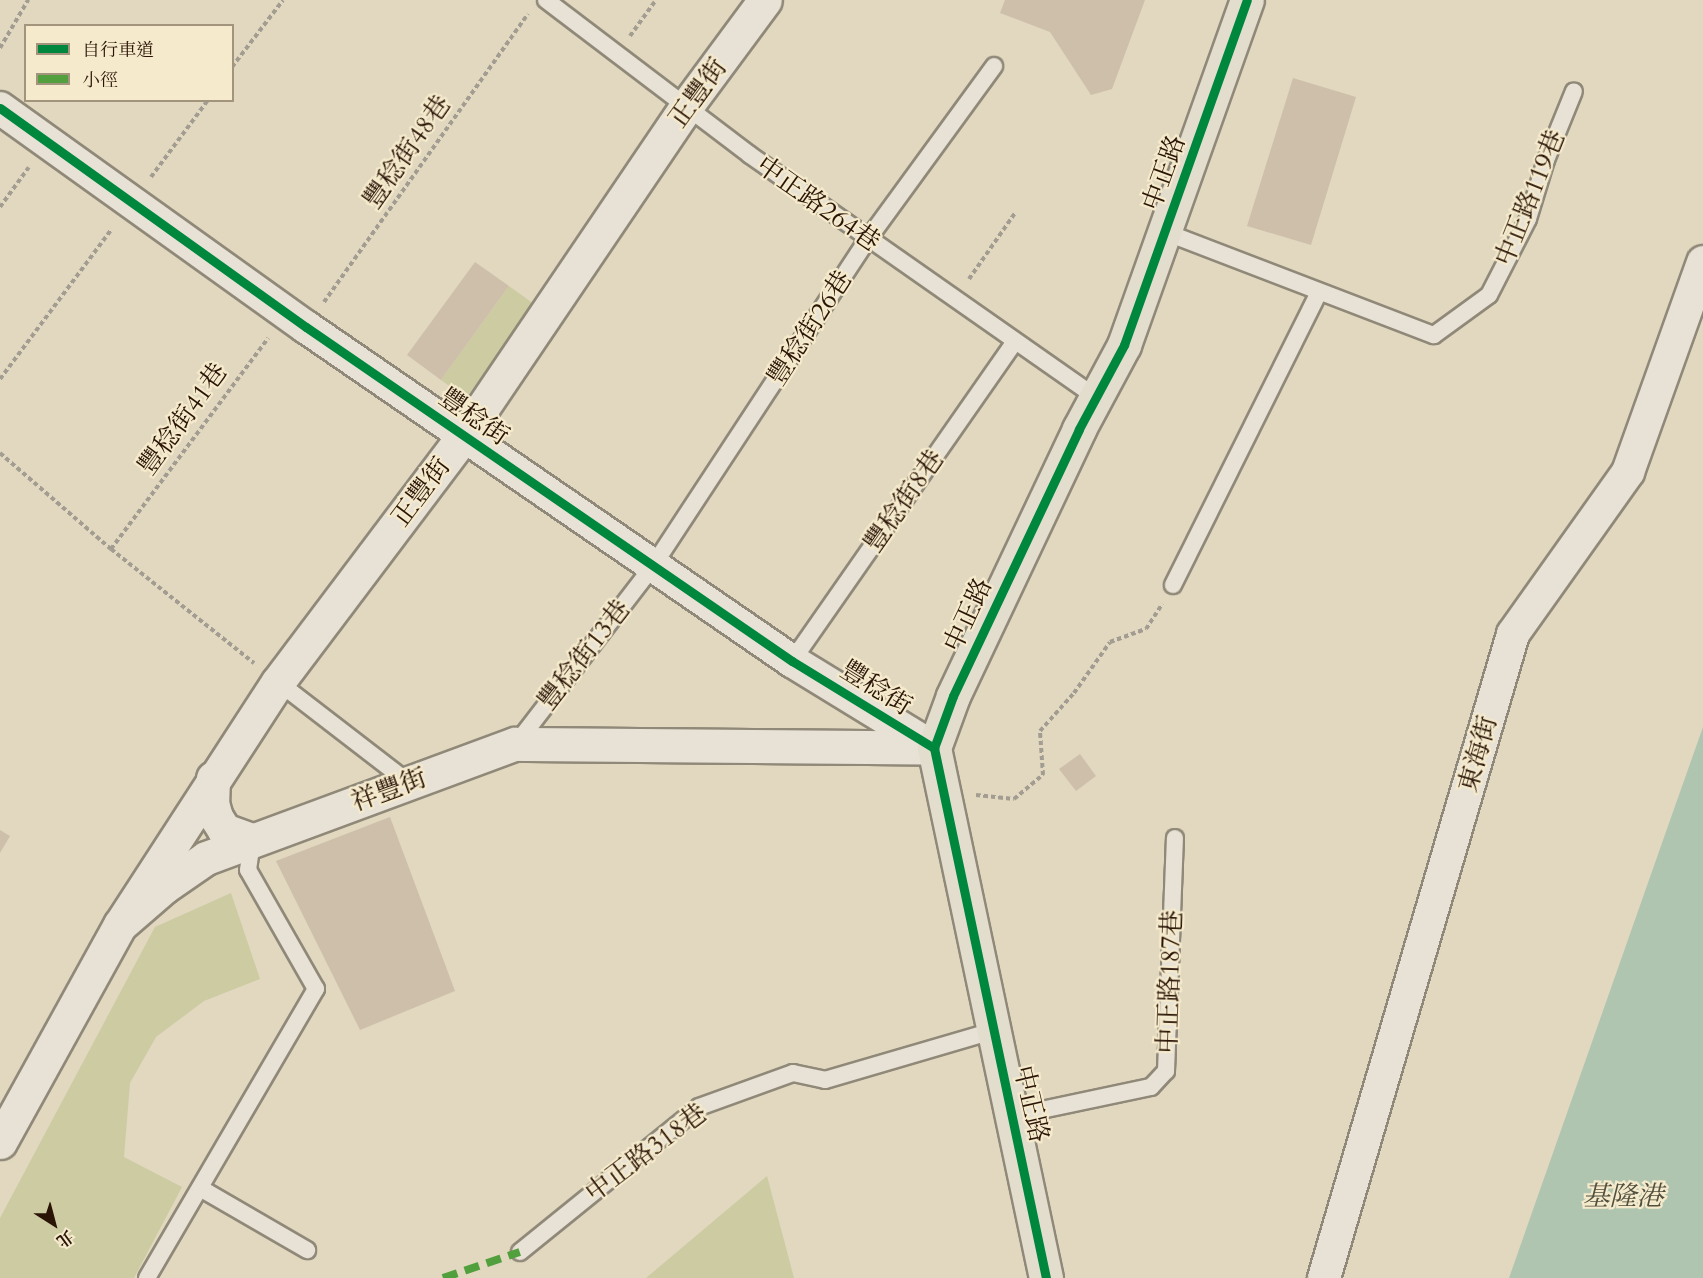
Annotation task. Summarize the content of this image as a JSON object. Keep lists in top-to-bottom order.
{
  "streets": {
    "main road": ["中正路"],
    "street": [
      "正豐街",
      "豐稔街",
      "東海街",
      "祥豐街"
    ],
    "lane": [
      "中正路119巷",
      "中正路264巷",
      "豐稔街26巷",
      "豐稔街8巷",
      "豐稔街13巷",
      "中正路187巷",
      "中正路318巷"
    ],
    "path": ["豐稔街48巷", "豐稔街41巷"]
  },
  "crossings": [
    ["正豐街", "中正路264巷"],
    ["正豐街", "豐稔街"],
    ["正豐街", "祥豐街"],
    ["豐稔街48巷", "中正路264巷"],
    ["豐稔街48巷", "豐稔街"],
    ["豐稔街48巷", "豐稔街41巷"],
    ["中正路", "中正路119巷"],
    ["中正路", "中正路264巷"],
    ["中正路", "豐稔街"],
    ["中正路", "祥豐街"],
    ["中正路", "中正路187巷"],
    ["中正路", "中正路318巷"],
    ["中正路264巷", "豐稔街26巷"],
    ["中正路264巷", "豐稔街8巷"],
    ["豐稔街26巷", "豐稔街"],
    ["豐稔街26巷", "豐稔街13巷"],
    ["豐稔街", "豐稔街41巷"],
    ["豐稔街", "豐稔街8巷"],
    ["豐稔街", "豐稔街13巷"],
    ["豐稔街", "祥豐街"],
    ["豐稔街13巷", "祥豐街"]
  ],
  "water": ["基隆港"],
  "legend": ["自行車道", "小徑"],
  "north": "bottom right"
}
